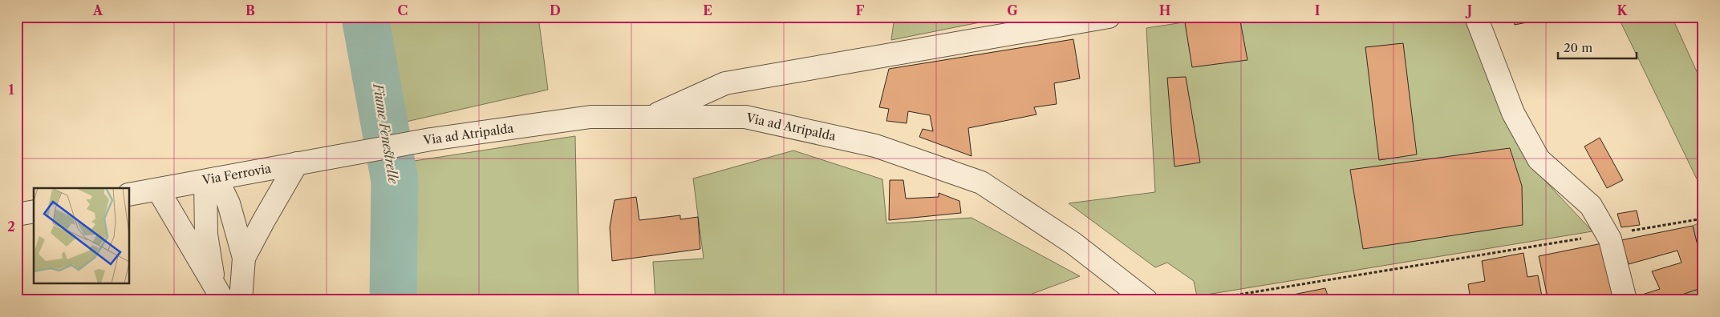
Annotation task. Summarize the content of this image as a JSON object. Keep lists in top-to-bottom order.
{
  "streets": {
    "street": ["Via ad Atripalda", "Via Ferrovia"]
  },
  "crossings": [
    ["Via ad Atripalda", "Via Ferrovia"]
  ],
  "water": ["Fiume Fenestrelle"],
  "scale_bar": "20 m",
  "grid": {
    "columns": [
      "A",
      "B",
      "C",
      "D",
      "E",
      "F",
      "G",
      "H",
      "I",
      "J",
      "K"
    ],
    "rows": ["1", "2"]
  }
}
